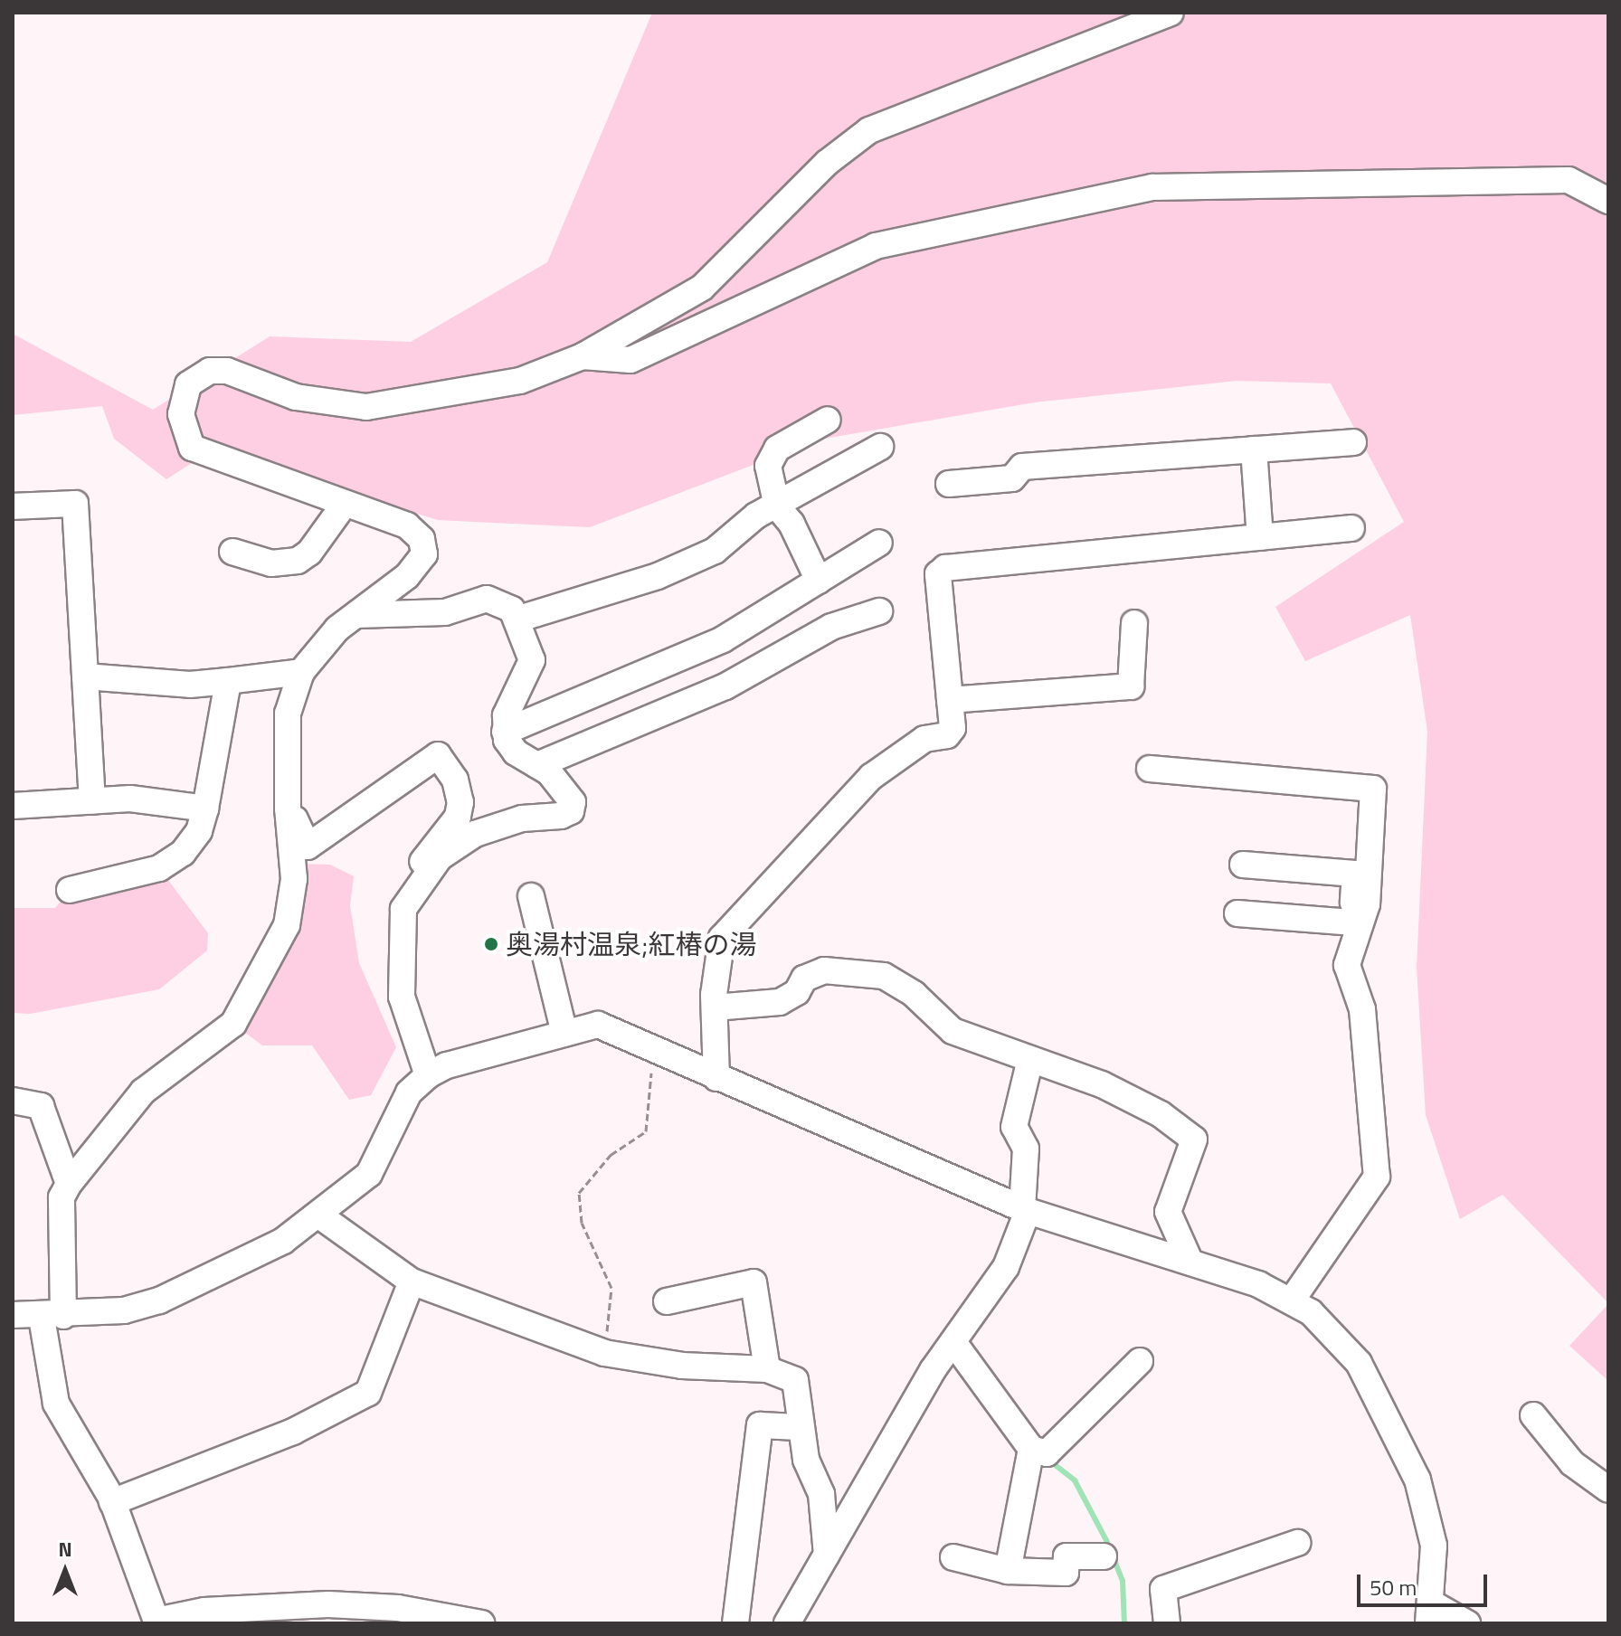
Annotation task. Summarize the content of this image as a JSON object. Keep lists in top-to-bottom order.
{
  "places": ["奥湯村温泉;紅椿の湯"],
  "scale_bar": "50 m",
  "north": "top"
}
